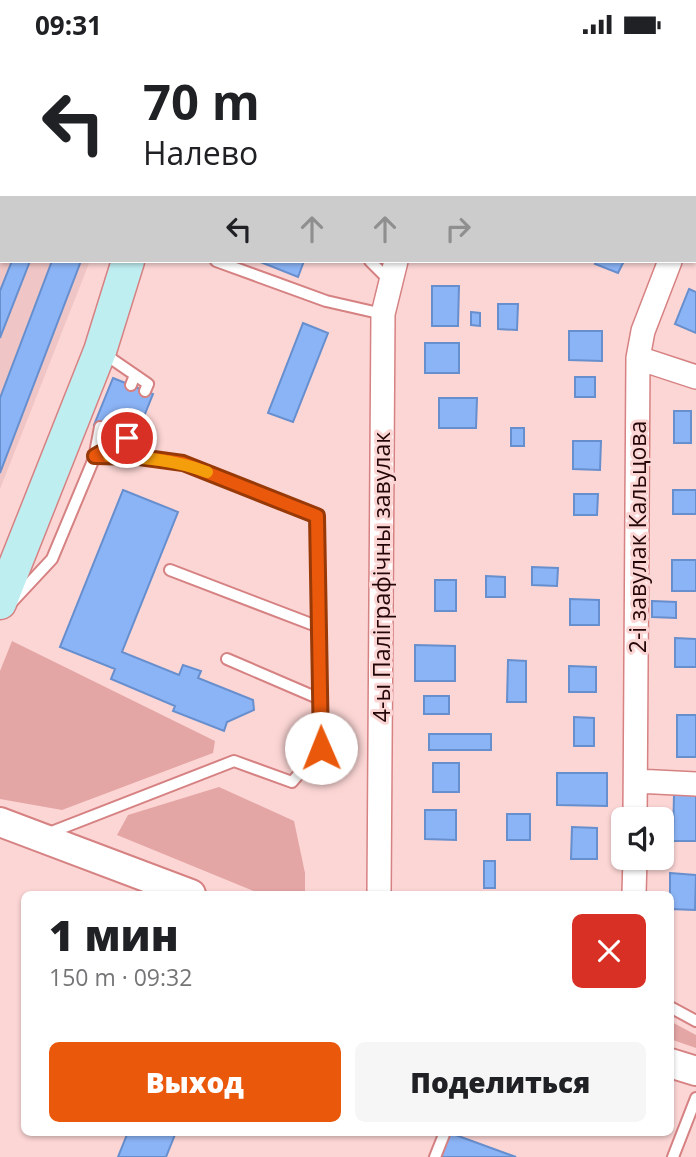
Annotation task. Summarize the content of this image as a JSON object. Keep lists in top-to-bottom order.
{
  "streets": {
    "street": ["2-і завулак Кальцова", "4-ы Паліграфічны завулак"]
  },
  "page": {
    "status": "09:31",
    "turn": ["70 m", "Налево"],
    "heading": ["1 мин", "150 m · 09:32"],
    "buttons": ["Выход", "Поделиться"]
  }
}
